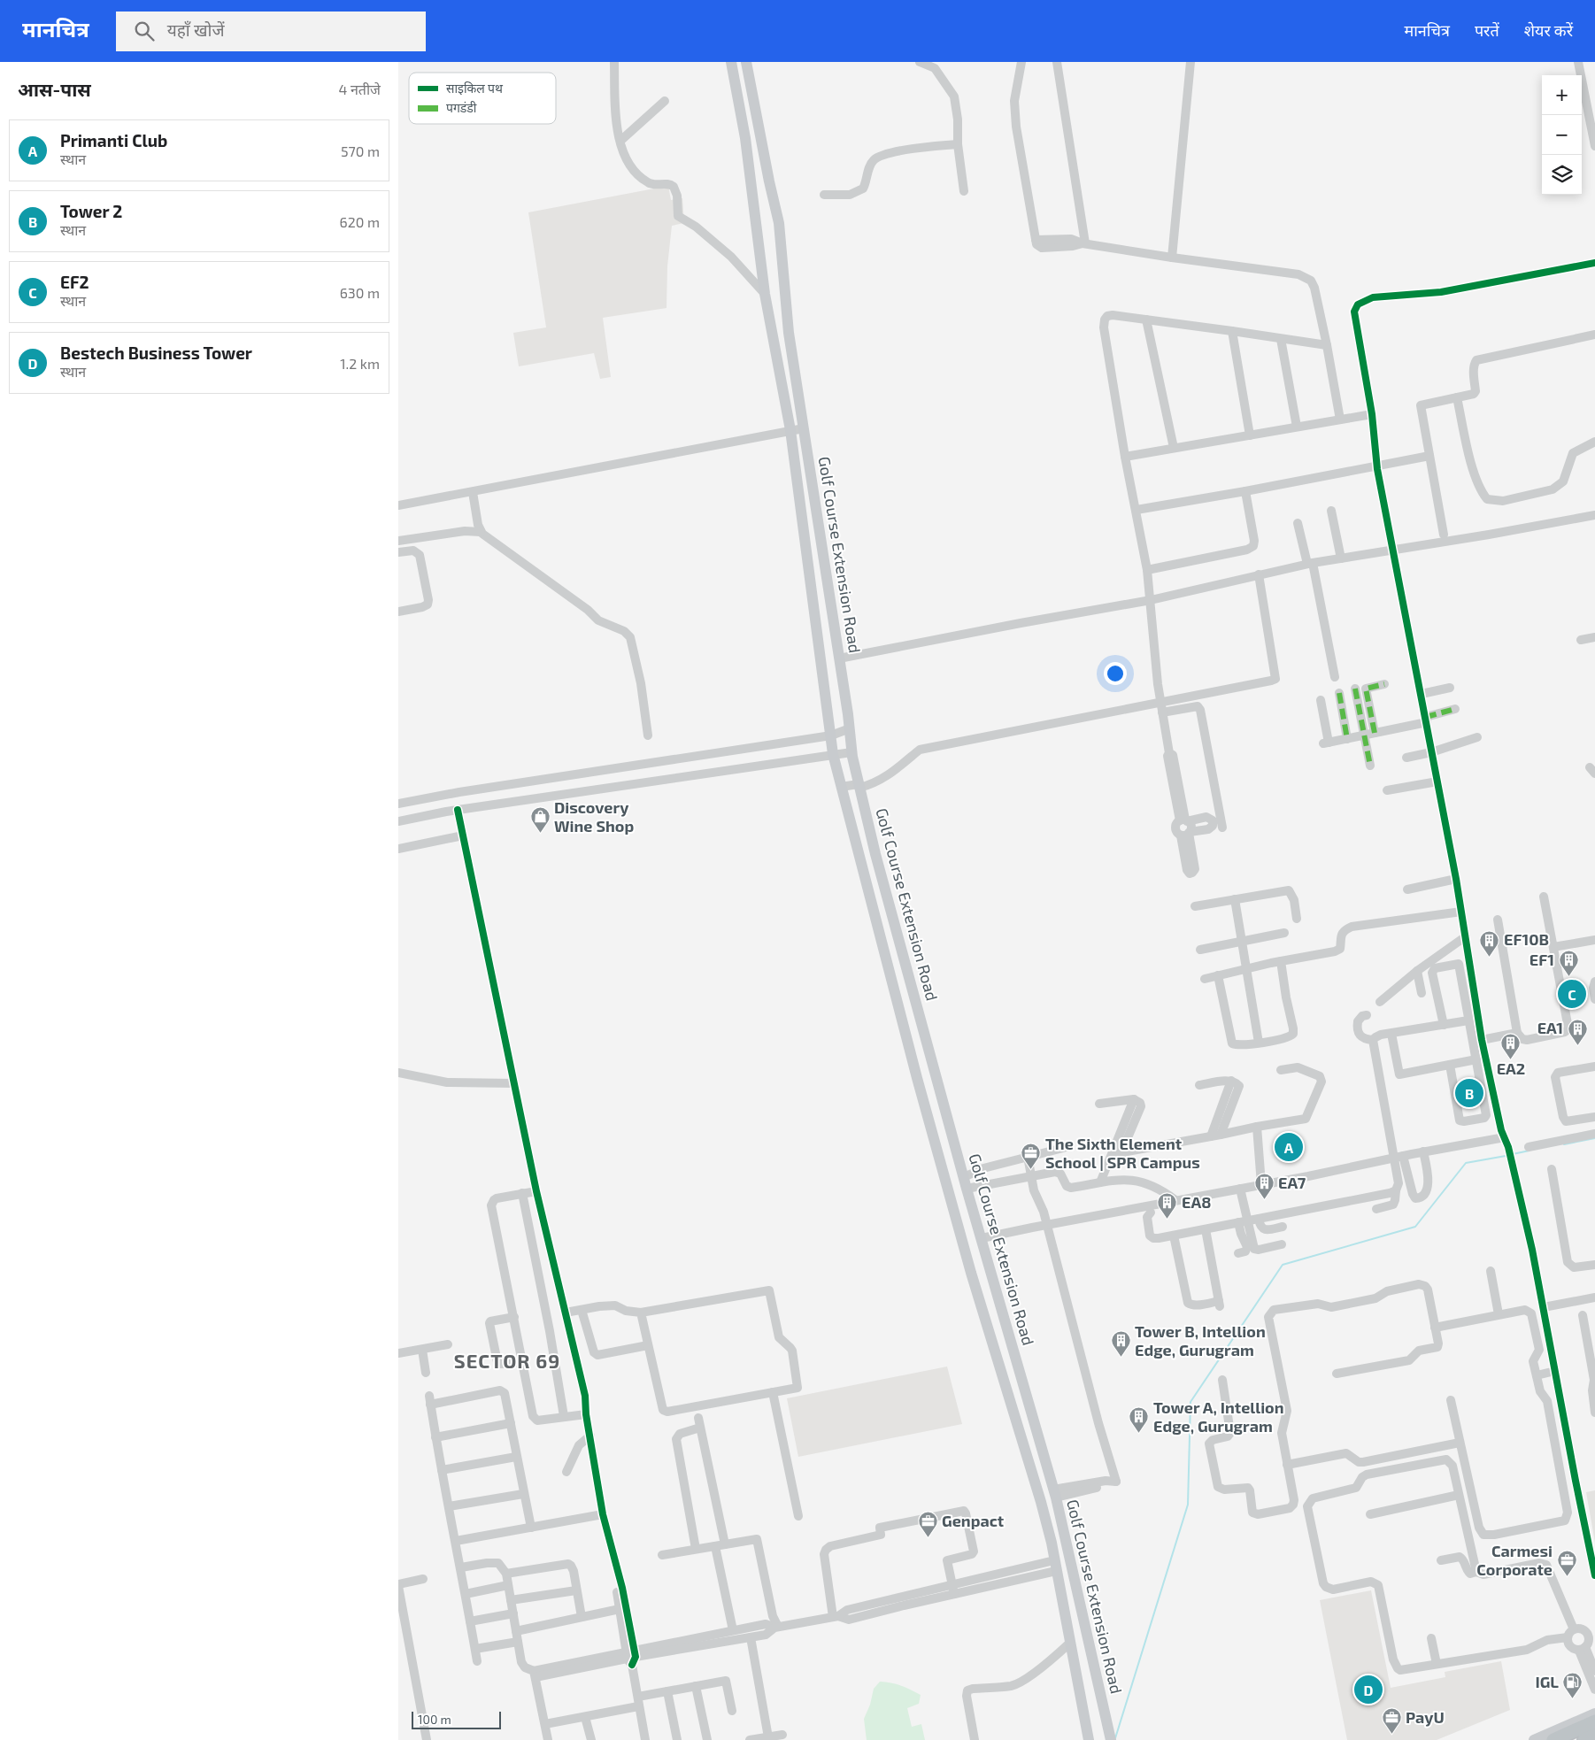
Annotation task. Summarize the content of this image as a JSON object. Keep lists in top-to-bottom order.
{
  "streets": {
    "main road": ["Golf Course Extension Road"]
  },
  "districts": ["SECTOR 69"],
  "places": {
    "shop": ["Discovery Wine Shop"],
    "building": [
      "EF10B",
      "EF1",
      "EA1",
      "EA2",
      "EA7",
      "EA8",
      "Tower B, Intellion Edge, Gurugram",
      "Tower A, Intellion Edge, Gurugram"
    ],
    "office": [
      "The Sixth Element School | SPR Campus",
      "Genpact",
      "Carmesi Corporate",
      "PayU"
    ],
    "fuel station": ["IGL"]
  },
  "legend": ["साइकिल पथ", "पगडंडी"],
  "scale_bar": "100 m",
  "page": {
    "header": "मानचित्र",
    "search": "यहाँ खोजें",
    "nav": ["मानचित्र", "परतें", "शेयर करें"],
    "heading": ["आस-पास", "4 नतीजे"],
    "map_buttons": ["+", "−"],
    "list": [
      {
        "mark": "A",
        "name": "Primanti Club",
        "note": "स्थान",
        "value": "570 m"
      },
      {
        "mark": "B",
        "name": "Tower 2",
        "note": "स्थान",
        "value": "620 m"
      },
      {
        "mark": "C",
        "name": "EF2",
        "note": "स्थान",
        "value": "630 m"
      },
      {
        "mark": "D",
        "name": "Bestech Business Tower",
        "note": "स्थान",
        "value": "1.2 km"
      }
    ],
    "pins": [
      "C",
      "B",
      "A",
      "D"
    ],
    "scale": "100 m"
  }
}
